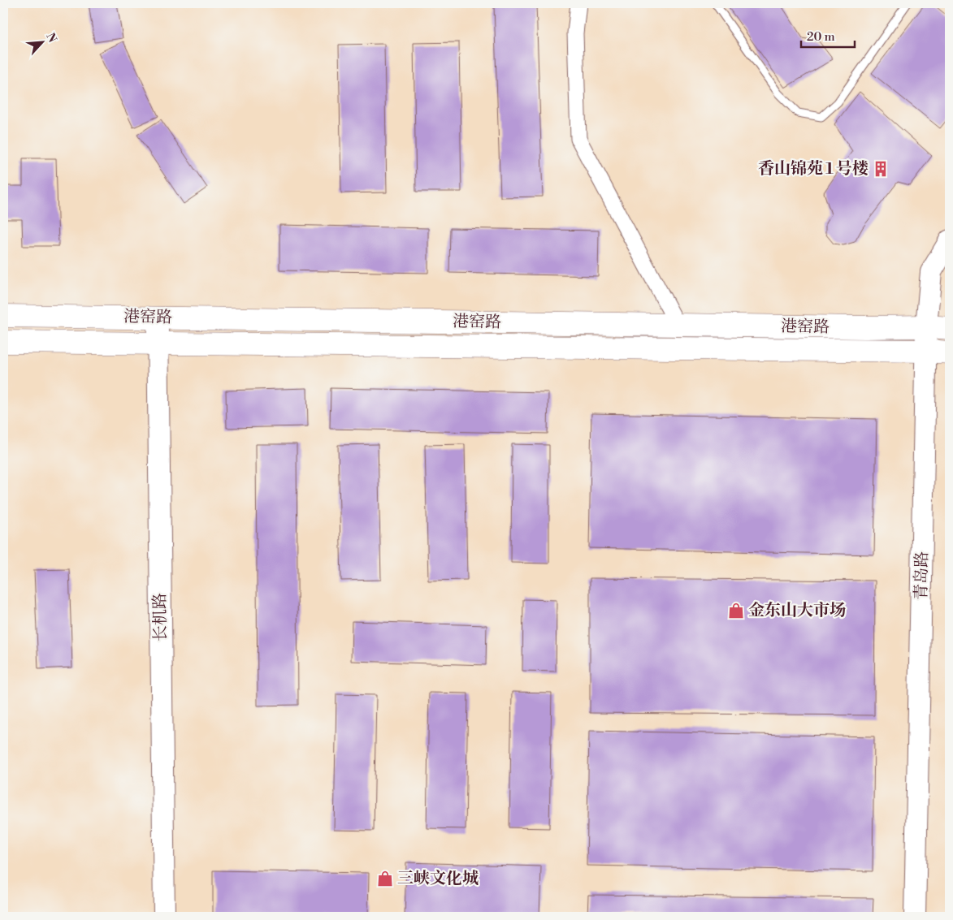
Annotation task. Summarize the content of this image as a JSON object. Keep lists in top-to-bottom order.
{
  "streets": {
    "main road": ["港窑路"],
    "street": ["青岛路", "长机路"]
  },
  "crossings": [
    ["港窑路", "青岛路"],
    ["港窑路", "长机路"]
  ],
  "places": {
    "building": ["香山锦苑 1 号楼"],
    "shop": ["金东山大市场", "三峡文化城"]
  },
  "scale_bar": "20 m",
  "north": "top right"
}
